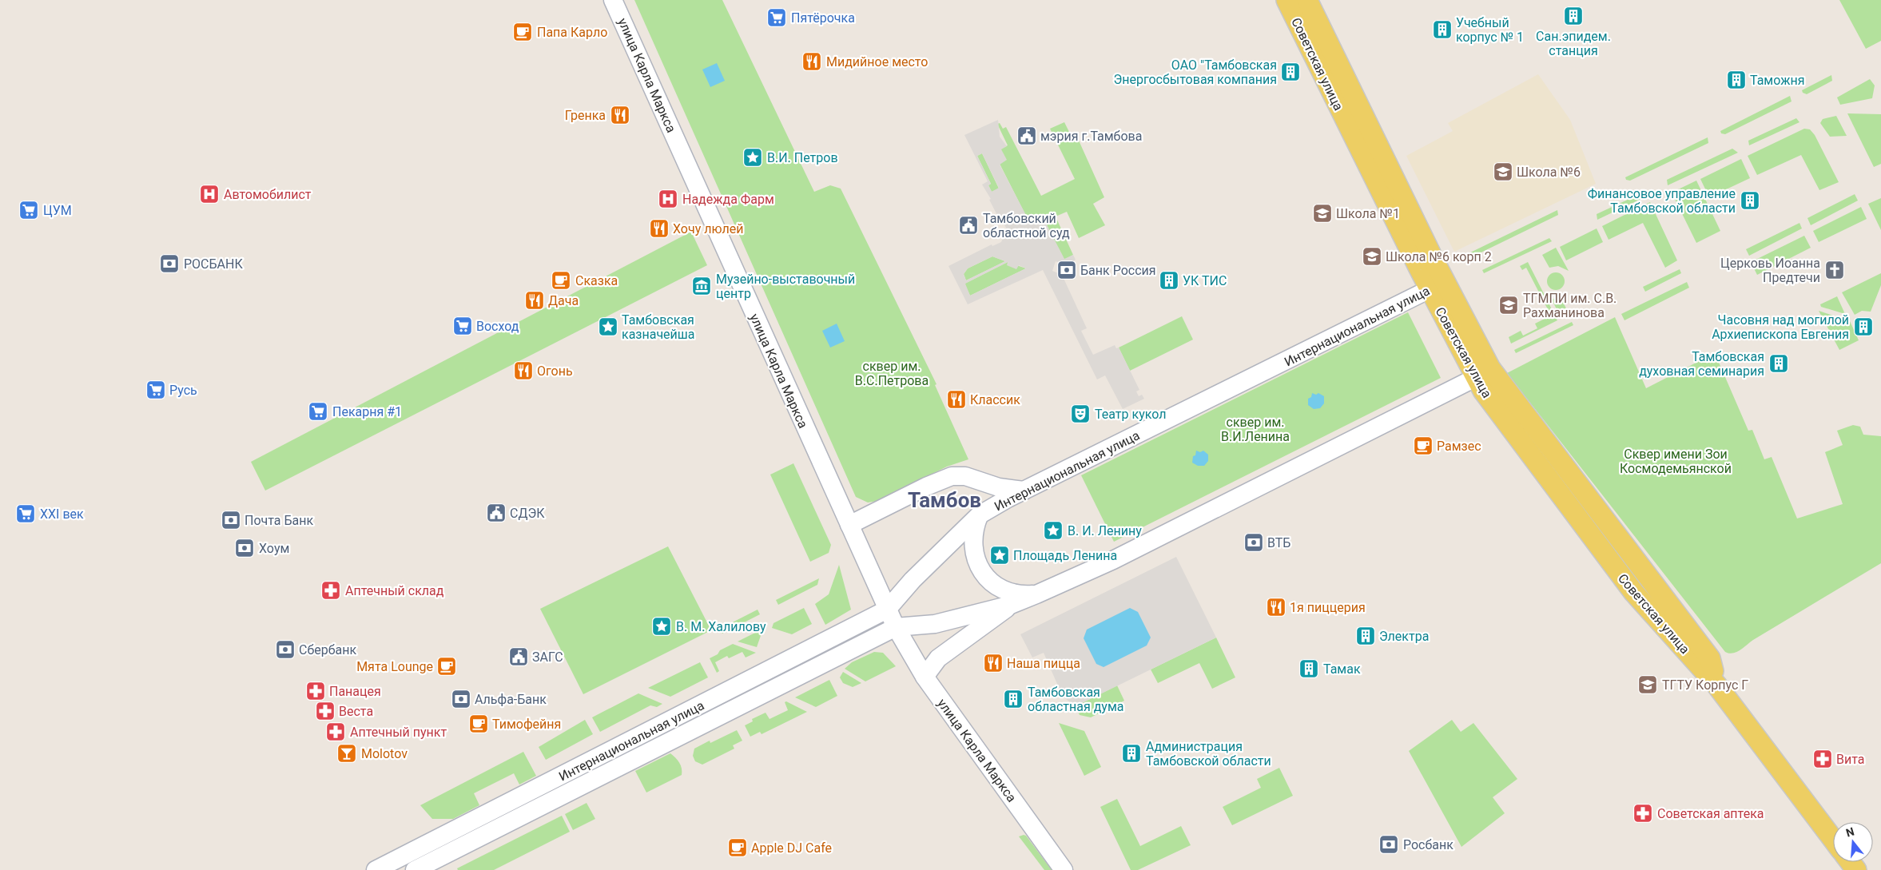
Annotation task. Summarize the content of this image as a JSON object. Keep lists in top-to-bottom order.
{
  "streets": {
    "main road": ["Советская улица", "улица Карла Маркса", "Интернациональная улица"]
  },
  "crossings": [
    ["Советская улица", "Интернациональная улица"],
    ["улица Карла Маркса", "Интернациональная улица"]
  ],
  "districts": ["Тамбов"],
  "parks": ["сквер им. В.С.Петрова", "сквер им. В.И.Ленина", "Cквер имени Зои Космодемьянской"],
  "places": {
    "building": [
      "Сан.эпидем. станция",
      "Учебный корпус № 1",
      "ОАО \"Тамбовская Энергосбытовая компания",
      "Таможня",
      "Финансовое управление Тамбовской области",
      "УК ТИС",
      "Часовня над могилой Архиепископа Евгения",
      "Тамбовская духовная семинария",
      "Электра",
      "Тамак",
      "Тамбовская областная дума",
      "Администрация Тамбовской области"
    ],
    "supermarket": [
      "Пятёрочка",
      "ЦУМ",
      "Восход",
      "Русь",
      "Пекарня #1",
      "XXI век"
    ],
    "cafe": [
      "Папа Карло",
      "Сказка",
      "Рамзес",
      "Мята Lounge",
      "Тимофейня",
      "Apple DJ Cafe"
    ],
    "restaurant": [
      "Мидийное место",
      "Гренка",
      "Хочу люлей",
      "Дача",
      "Огонь",
      "Классик",
      "1я пиццерия",
      "Наша пицца"
    ],
    "public building": [
      "мэрия г.Тамбова",
      "Тамбовский областной суд",
      "СДЭК",
      "ЗАГС"
    ],
    "place": [
      "В.И. Петров",
      "Тамбовская казначейша",
      "В. И. Ленину",
      "Площадь Ленина",
      "В. М. Халилову"
    ],
    "school or university": [
      "Школа №6",
      "Школа №1",
      "Школа №6 корп 2",
      "ТГМПИ им. С.В. Рахманинова",
      "ТГТУ Корпус Г"
    ],
    "hospital": ["Автомобилист", "Надежда Фарм"],
    "bank": [
      "РОСБАНК",
      "Банк Россия",
      "Почта Банк",
      "ВТБ",
      "Хоум",
      "Сбербанк",
      "Альфа-Банк",
      "Росбанк"
    ],
    "church": ["Церковь Иоанна Предтечи"],
    "museum": ["Музейно-выставочный центр"],
    "theatre": ["Театр кукол"],
    "pharmacy": [
      "Аптечный склад",
      "Панацея",
      "Веста",
      "Аптечный пункт",
      "Вита",
      "Советская аптека"
    ],
    "bar": ["Molotov"]
  },
  "north": "top"
}
